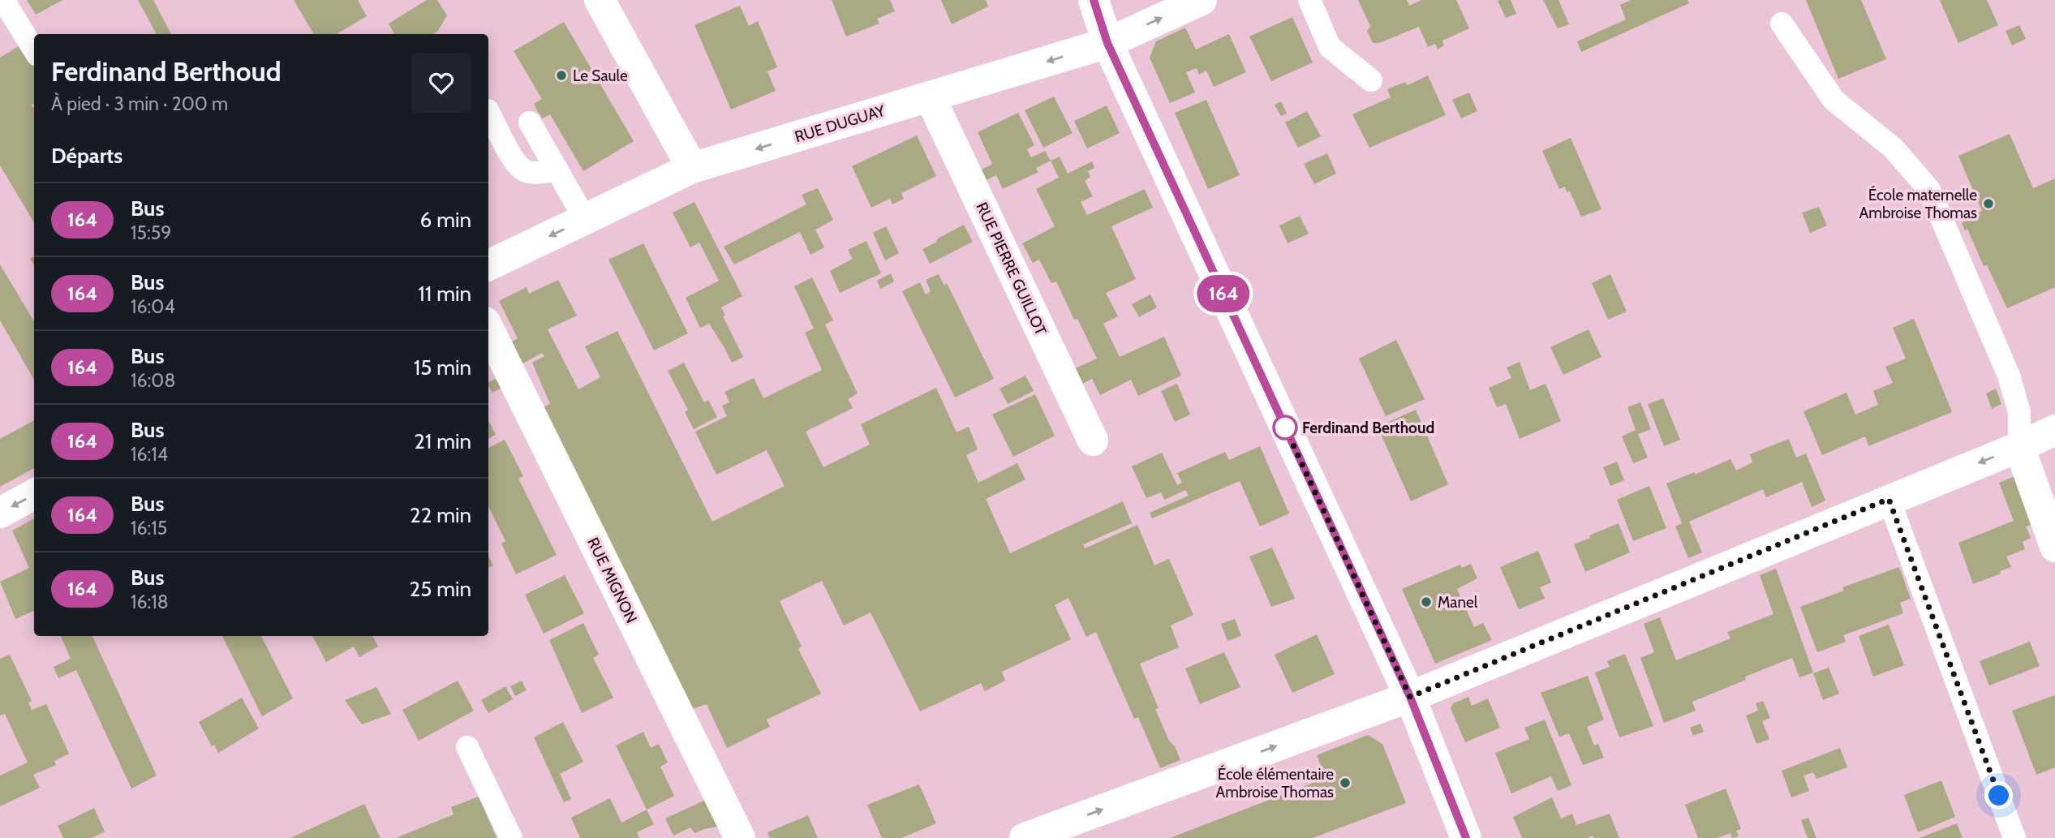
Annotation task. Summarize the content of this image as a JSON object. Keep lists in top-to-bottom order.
{
  "streets": {
    "street": ["RUE DUGUAY", "RUE PIERRE GUILLOT", "RUE MIGNON"]
  },
  "crossings": [
    ["RUE DUGUAY", "RUE PIERRE GUILLOT"]
  ],
  "places": [
    "Le Saule",
    "École maternelle Ambroise Thomas",
    "Ferdinand Berthoud",
    "Manel",
    "École élémentaire Ambroise Thomas"
  ],
  "lines": ["bus line 164"],
  "page": {
    "on_map": "164",
    "heading": [
      ["Ferdinand Berthoud", "À pied · 3 min · 200 m"],
      "Départs"
    ],
    "list": [
      {
        "mark": "164",
        "name": "Bus",
        "note": "15:59",
        "value": "6 min"
      },
      {
        "mark": "164",
        "name": "Bus",
        "note": "16:04",
        "value": "11 min"
      },
      {
        "mark": "164",
        "name": "Bus",
        "note": "16:08",
        "value": "15 min"
      },
      {
        "mark": "164",
        "name": "Bus",
        "note": "16:14",
        "value": "21 min"
      },
      {
        "mark": "164",
        "name": "Bus",
        "note": "16:15",
        "value": "22 min"
      },
      {
        "mark": "164",
        "name": "Bus",
        "note": "16:18",
        "value": "25 min"
      }
    ]
  }
}
